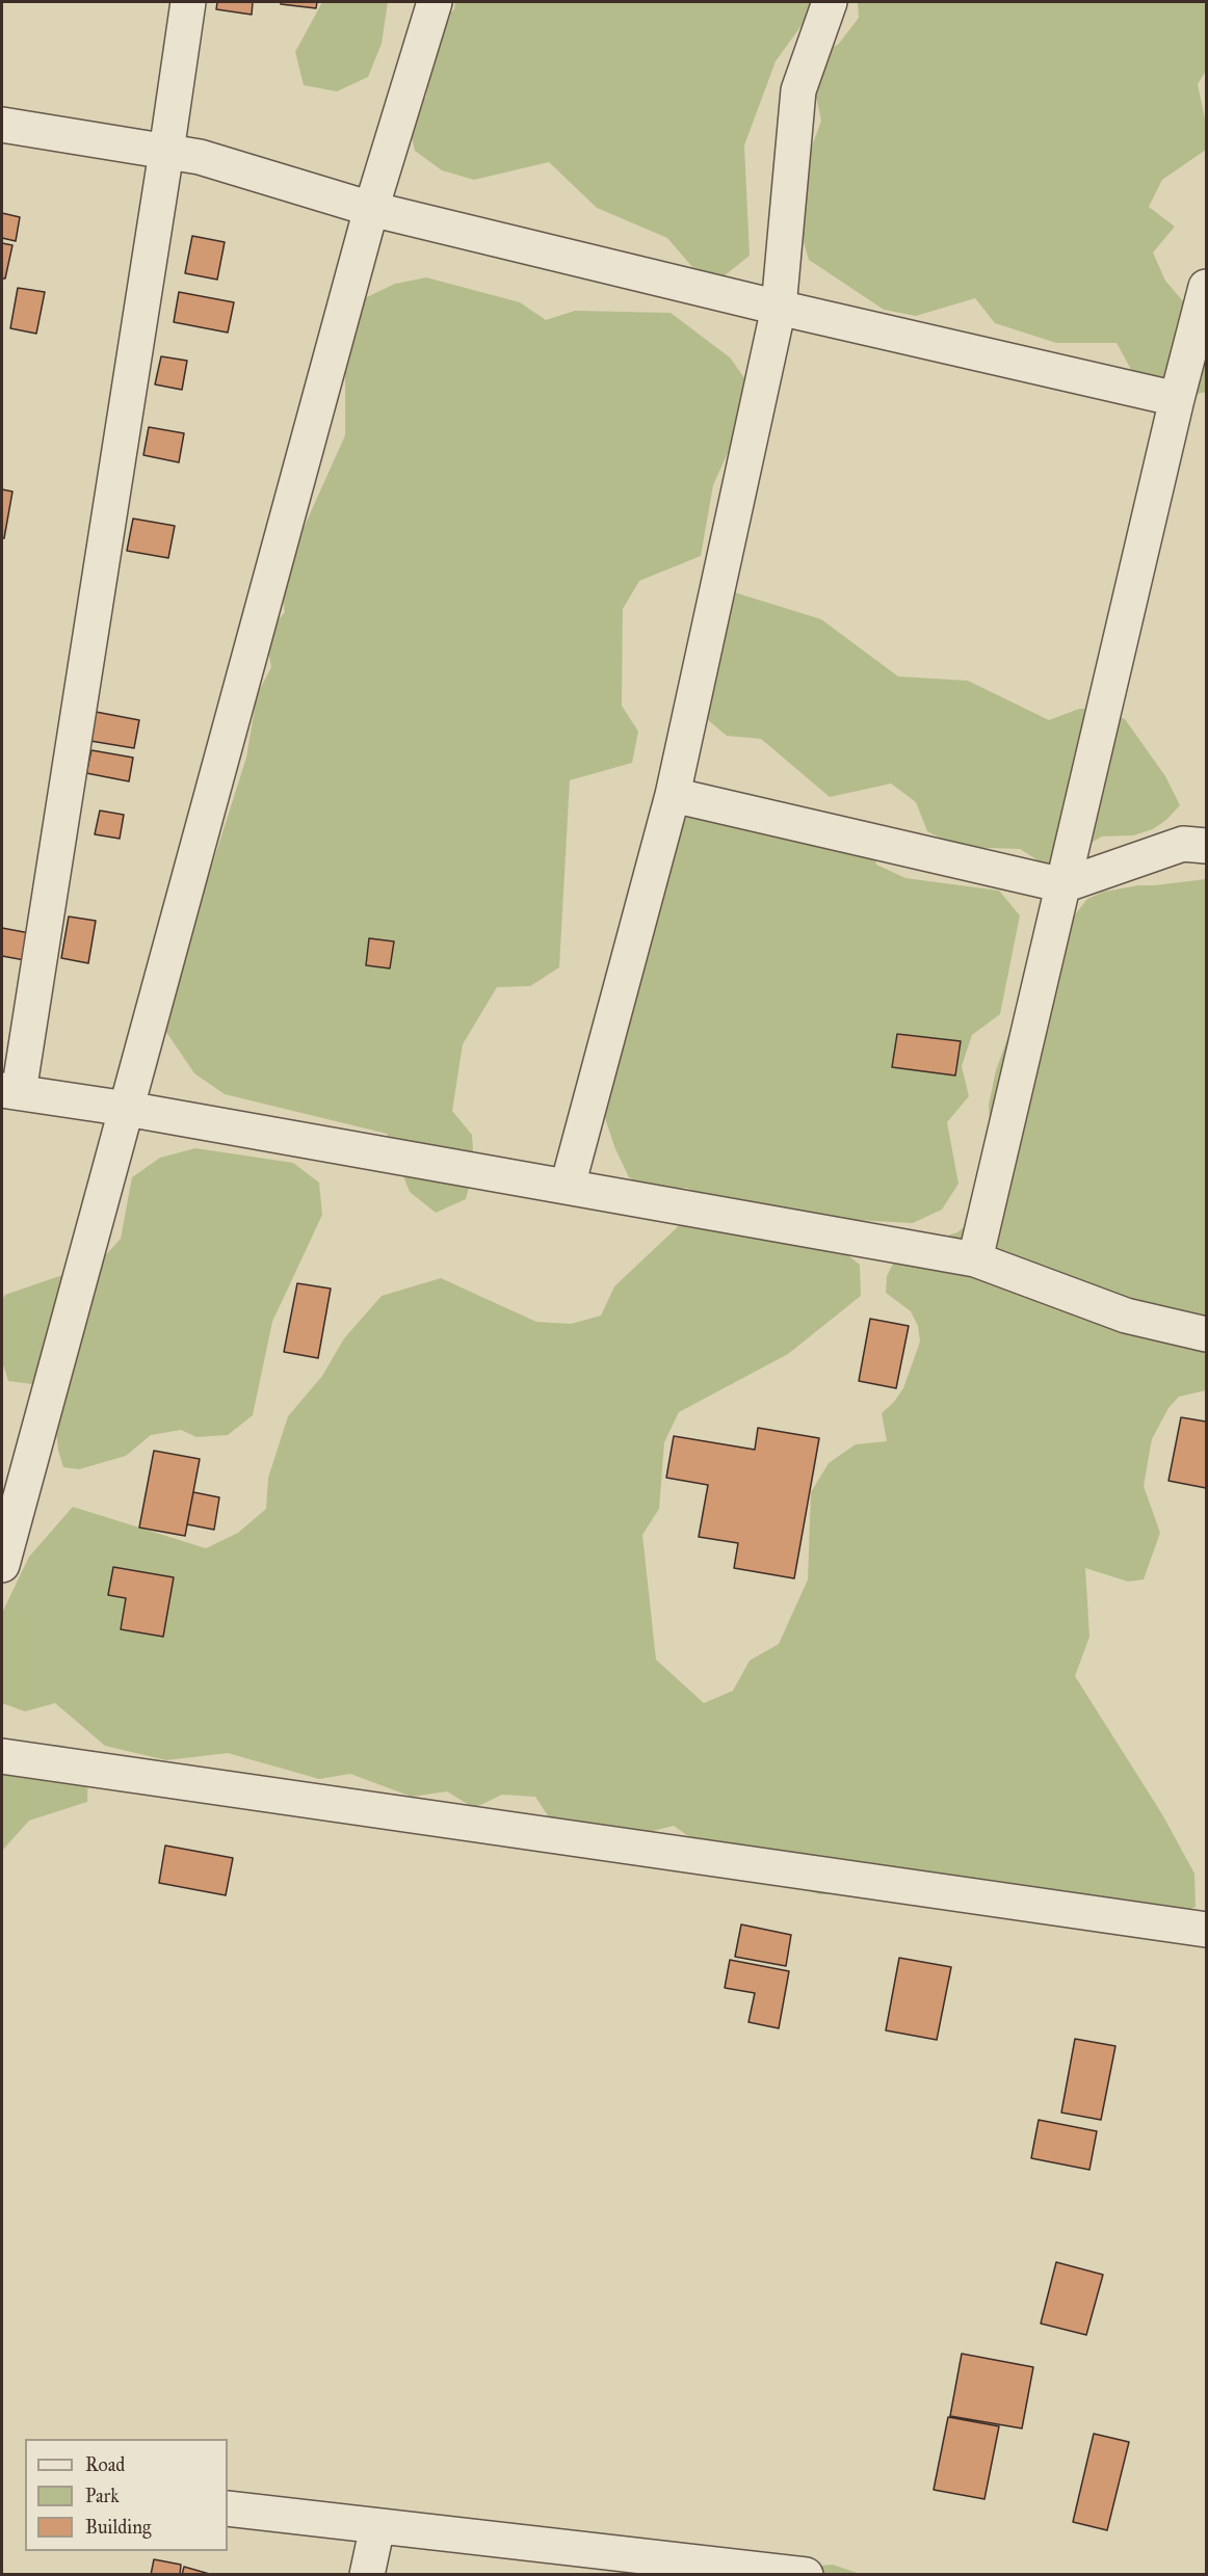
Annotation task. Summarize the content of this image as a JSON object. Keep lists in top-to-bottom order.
{
  "legend": ["Road", "Park", "Building"]
}
